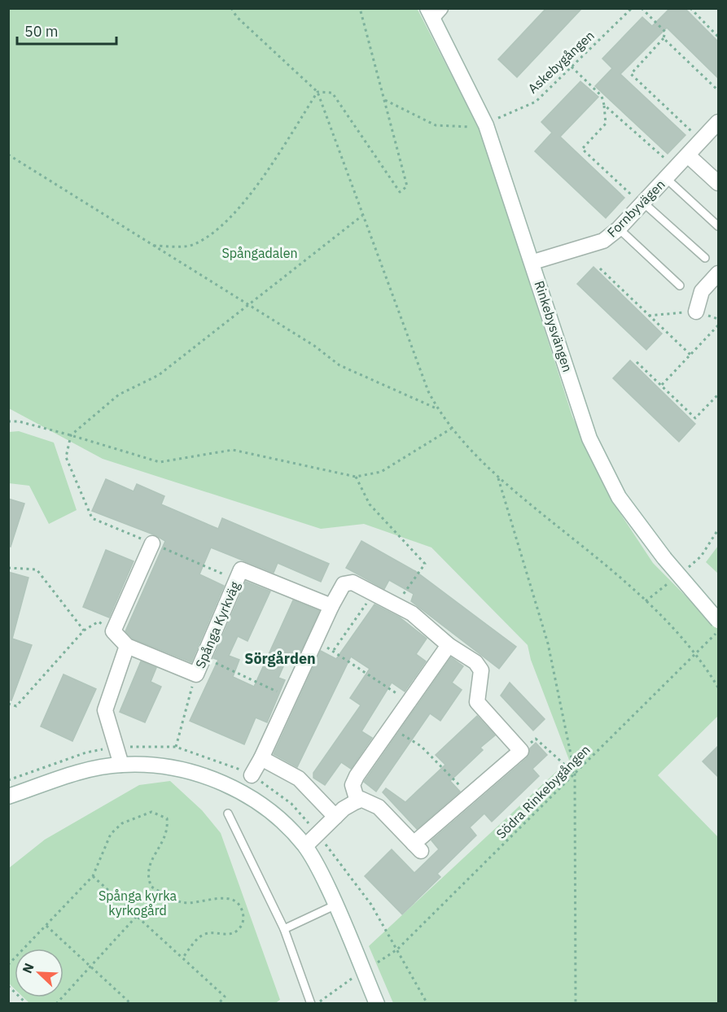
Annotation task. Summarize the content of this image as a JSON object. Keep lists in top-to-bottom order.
{
  "streets": {
    "street": ["Fornbyvägen", "Rinkebysvängen", "Spånga Kyrkväg"],
    "path": ["Askebygången", "Södra Rinkebygången"]
  },
  "crossings": [
    ["Fornbyvägen", "Rinkebysvängen"]
  ],
  "districts": ["Sörgården"],
  "parks": ["Spångadalen", "Spånga kyrka kyrkogård"],
  "scale_bar": "50 m",
  "north": "top left"
}
